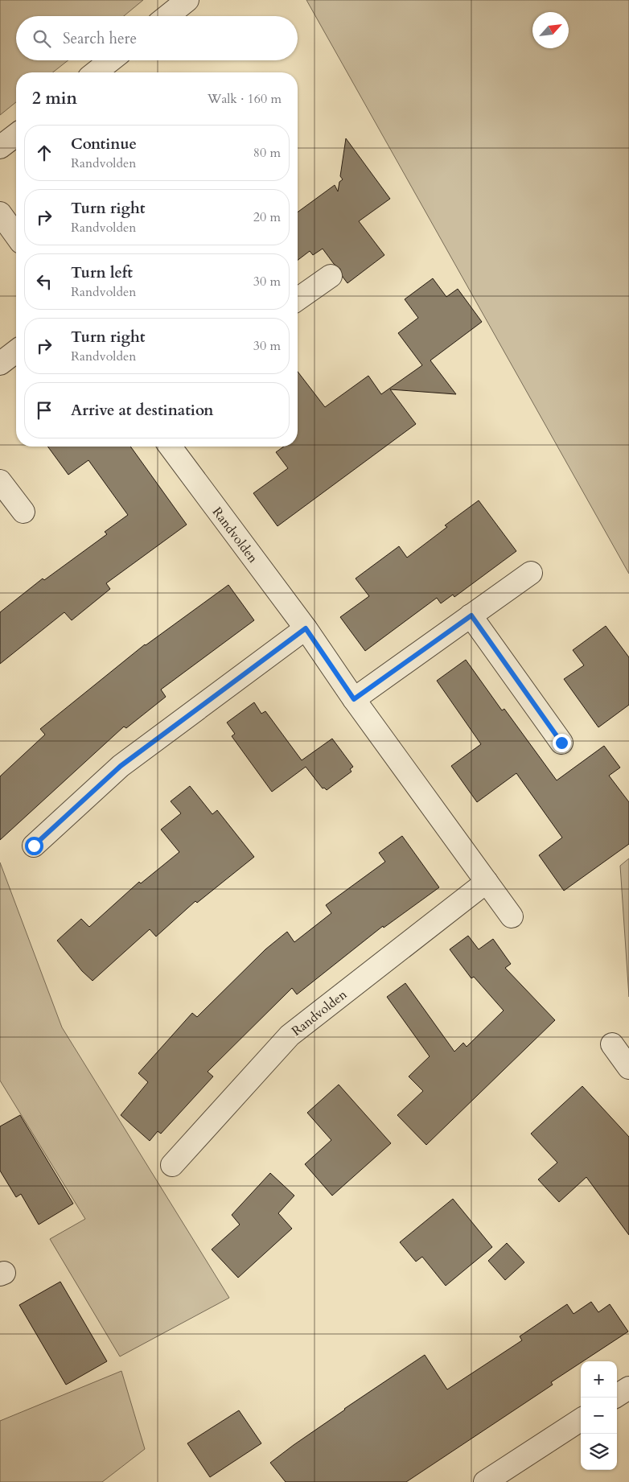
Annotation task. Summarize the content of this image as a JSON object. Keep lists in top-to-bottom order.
{
  "streets": {
    "street": ["Randvolden"]
  },
  "north": "top right",
  "page": {
    "search": "Search here",
    "heading": ["2 min", "Walk · 160 m"],
    "list": [
      ["Continue", "Randvolden", "80 m"],
      ["Turn right", "Randvolden", "20 m"],
      ["Turn left", "Randvolden", "30 m"],
      ["Turn right", "Randvolden", "30 m"],
      "Arrive at destination"
    ],
    "map_buttons": ["+", "−"]
  }
}
